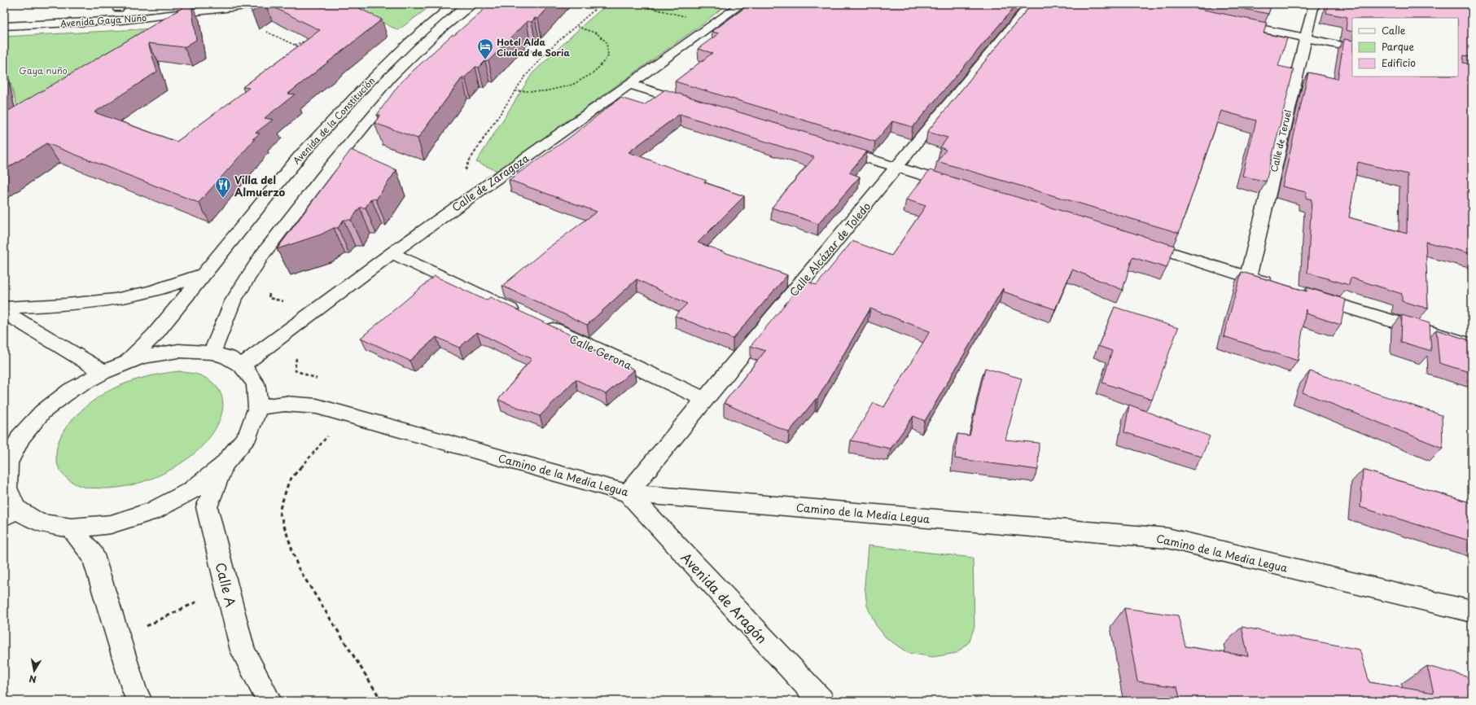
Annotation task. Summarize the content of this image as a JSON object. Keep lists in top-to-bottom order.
{
  "streets": {
    "street": [
      "Avenida Gaya Nuño",
      "Avenida de la Constitución",
      "Calle de Teruel",
      "Calle de Zaragoza",
      "Calle Alcázar de Toledo",
      "Calle Gerona",
      "Camino de la Media Legua",
      "Calle A",
      "Avenida de Aragón"
    ]
  },
  "crossings": [
    ["Calle Alcázar de Toledo", "Calle Gerona"],
    ["Calle Alcázar de Toledo", "Camino de la Media Legua"],
    ["Calle Alcázar de Toledo", "Avenida de Aragón"],
    ["Camino de la Media Legua", "Avenida de Aragón"]
  ],
  "parks": ["Gaya nuño"],
  "places": {
    "hotel": ["Hotel Alda Ciudad de Soria"],
    "restaurant": ["Villa del Almuerzo"]
  },
  "legend": ["Calle", "Parque", "Edificio"],
  "north": "bottom"
}
